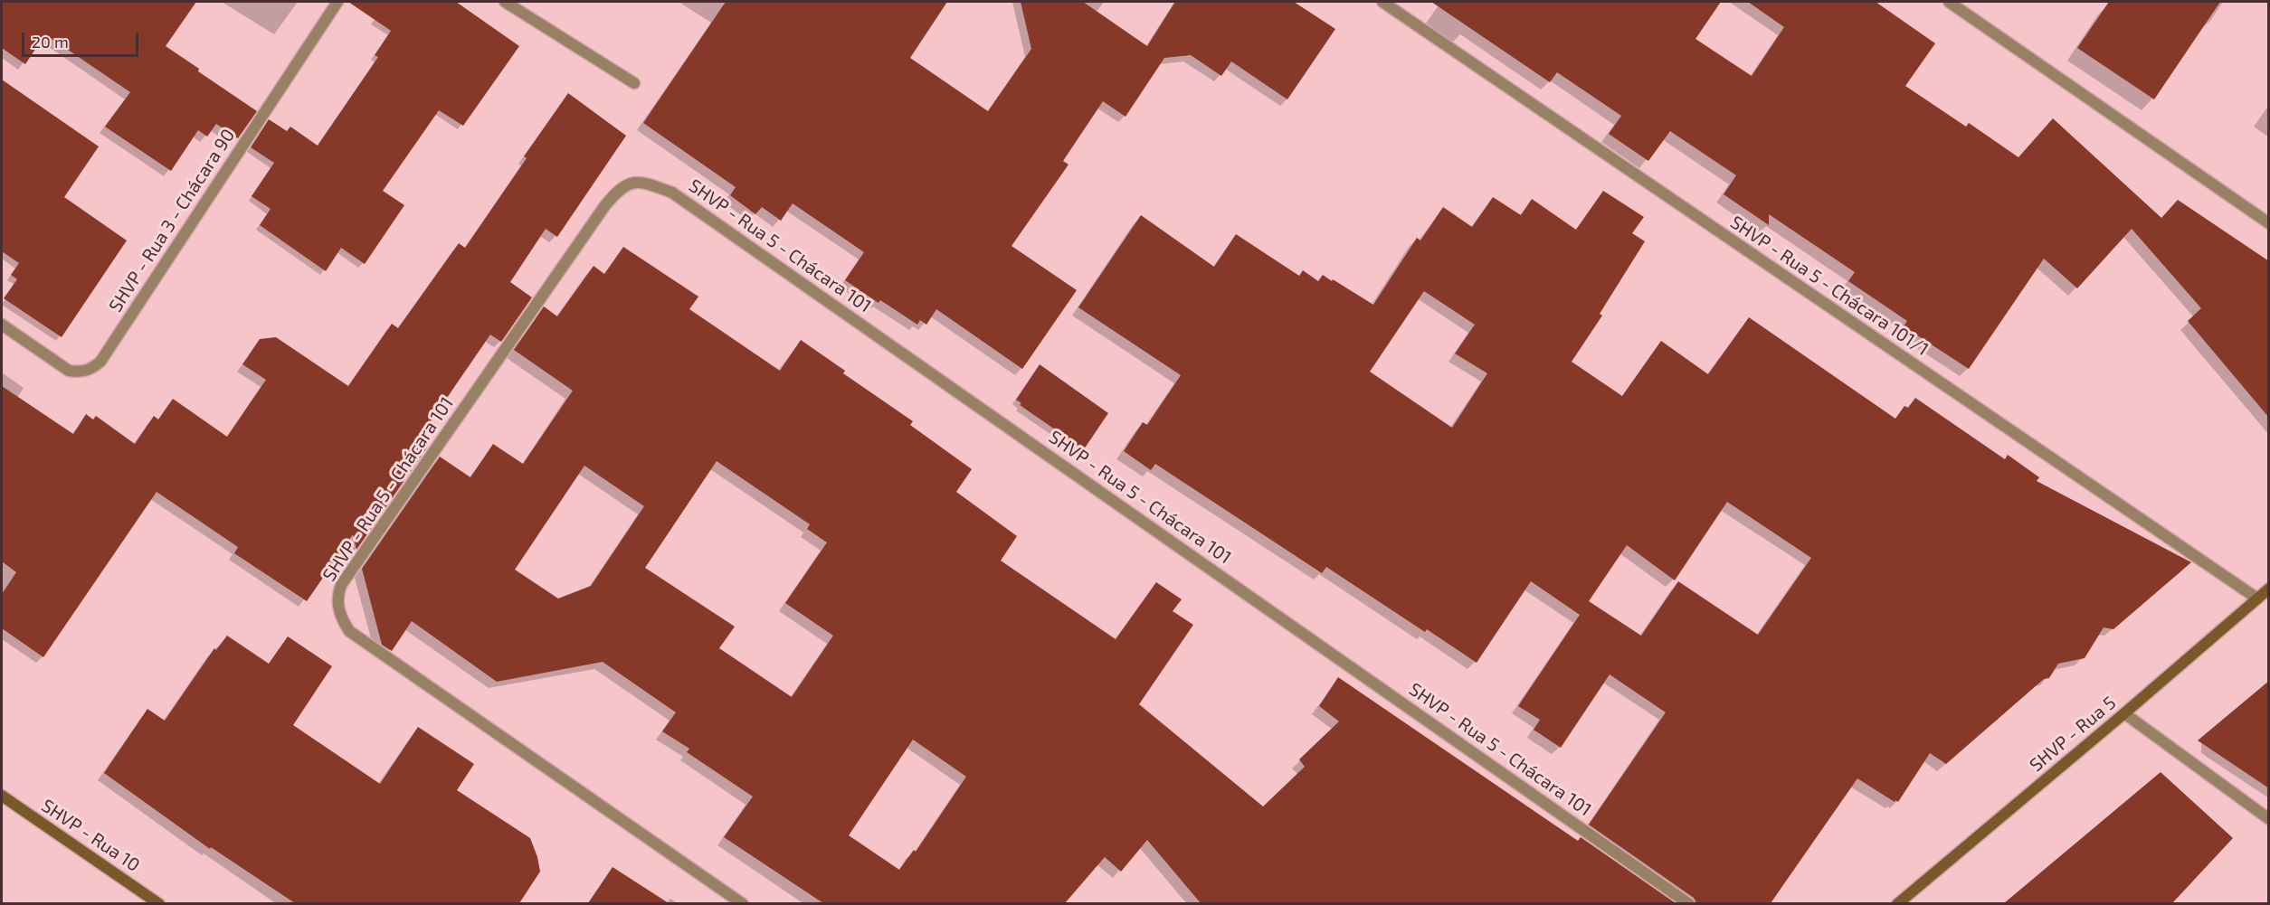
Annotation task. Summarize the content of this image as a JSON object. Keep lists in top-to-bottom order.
{
  "streets": {
    "street": [
      "SHVP - Rua 3 - Chácara 90",
      "SHVP - Rua 5 - Chácara 101",
      "SHVP - Rua 5 - Chácara 101/1",
      "SHVP - Rua 5",
      "SHVP - Rua 10"
    ]
  },
  "crossings": [
    ["SHVP - Rua 5 - Chácara 101/1", "SHVP - Rua 5"]
  ],
  "scale_bar": "20 m"
}
